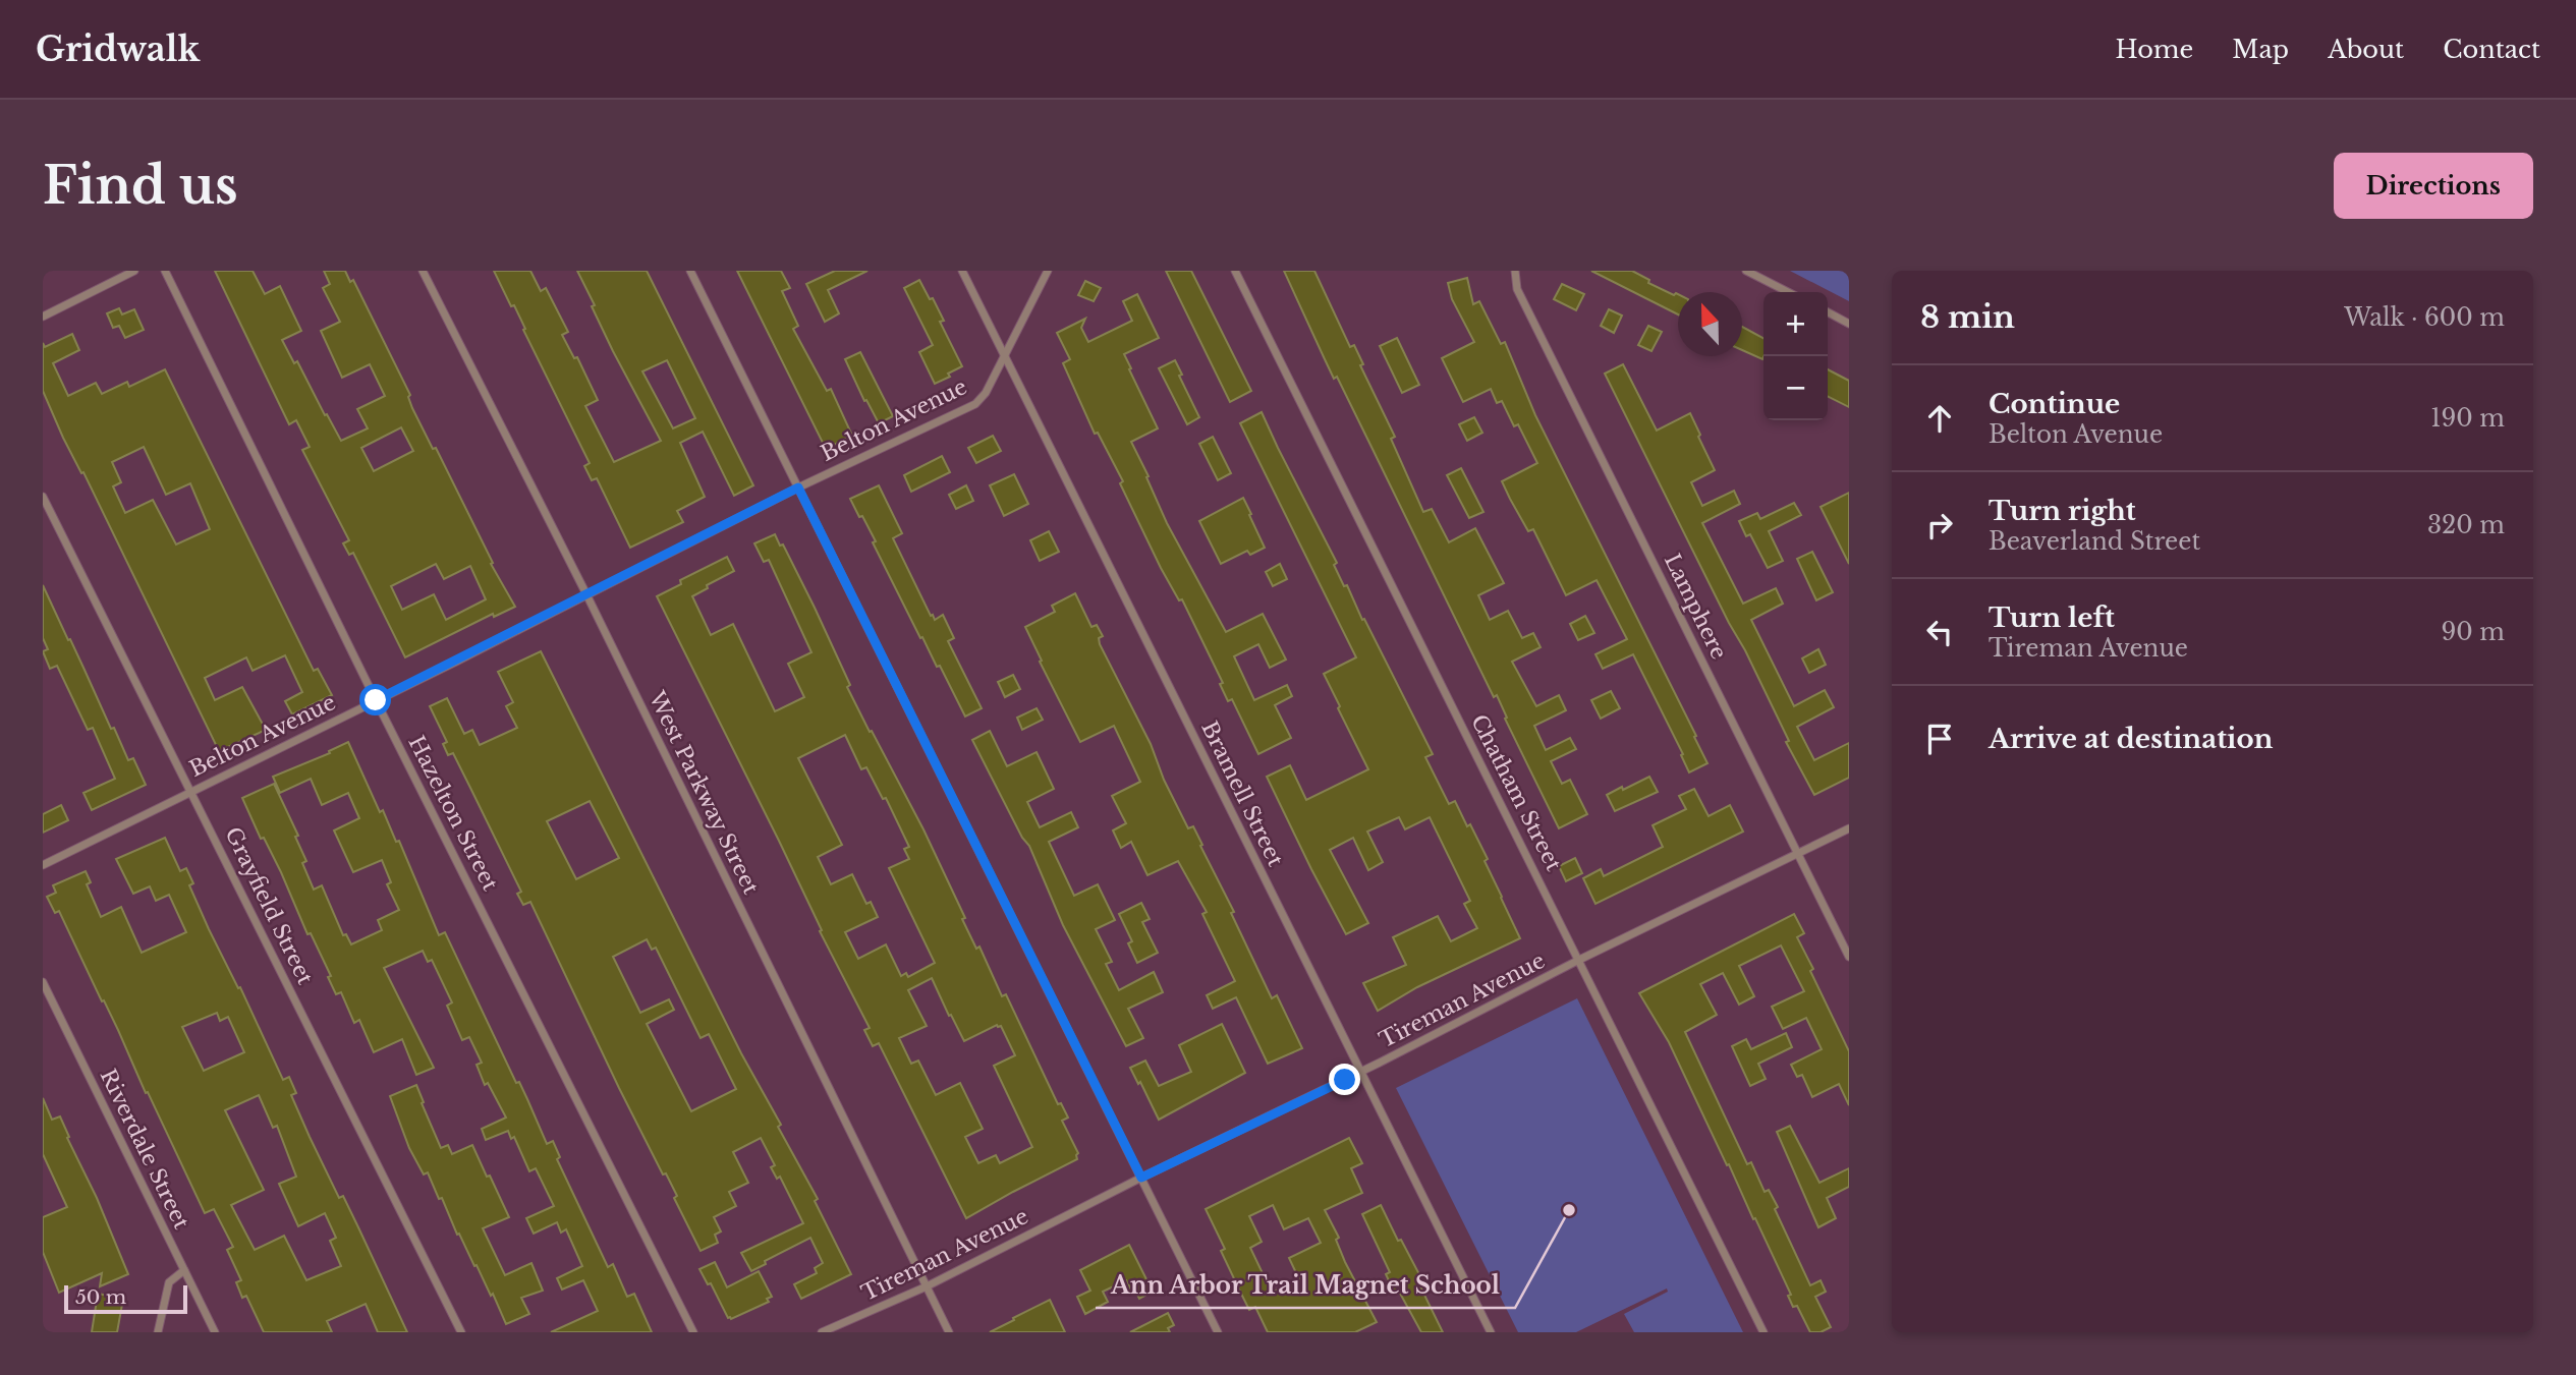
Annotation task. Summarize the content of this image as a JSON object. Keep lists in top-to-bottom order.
{
  "streets": {
    "street": [
      "Belton Avenue",
      "Lamphere",
      "West Parkway Street",
      "Chatham Street",
      "Bramell Street",
      "Hazelton Street",
      "Grayfield Street",
      "Tireman Avenue",
      "Riverdale Street"
    ]
  },
  "crossings": [
    ["Belton Avenue", "West Parkway Street"],
    ["Belton Avenue", "Bramell Street"],
    ["Belton Avenue", "Hazelton Street"],
    ["Belton Avenue", "Grayfield Street"],
    ["Lamphere", "Tireman Avenue"],
    ["West Parkway Street", "Tireman Avenue"],
    ["Chatham Street", "Tireman Avenue"],
    ["Bramell Street", "Tireman Avenue"]
  ],
  "places": ["Ann Arbor Trail Magnet School"],
  "scale_bar": "50 m",
  "north": "top",
  "page": {
    "header": "Gridwalk",
    "nav": [
      "Home",
      "Map",
      "About",
      "Contact"
    ],
    "buttons": "Directions",
    "title": "Find us",
    "heading": ["8 min", "Walk · 600 m"],
    "map_buttons": ["+", "−"],
    "list": [
      ["Continue", "Belton Avenue", "190 m"],
      ["Turn right", "Beaverland Street", "320 m"],
      ["Turn left", "Tireman Avenue", "90 m"],
      "Arrive at destination"
    ],
    "scale": "50 m"
  }
}
